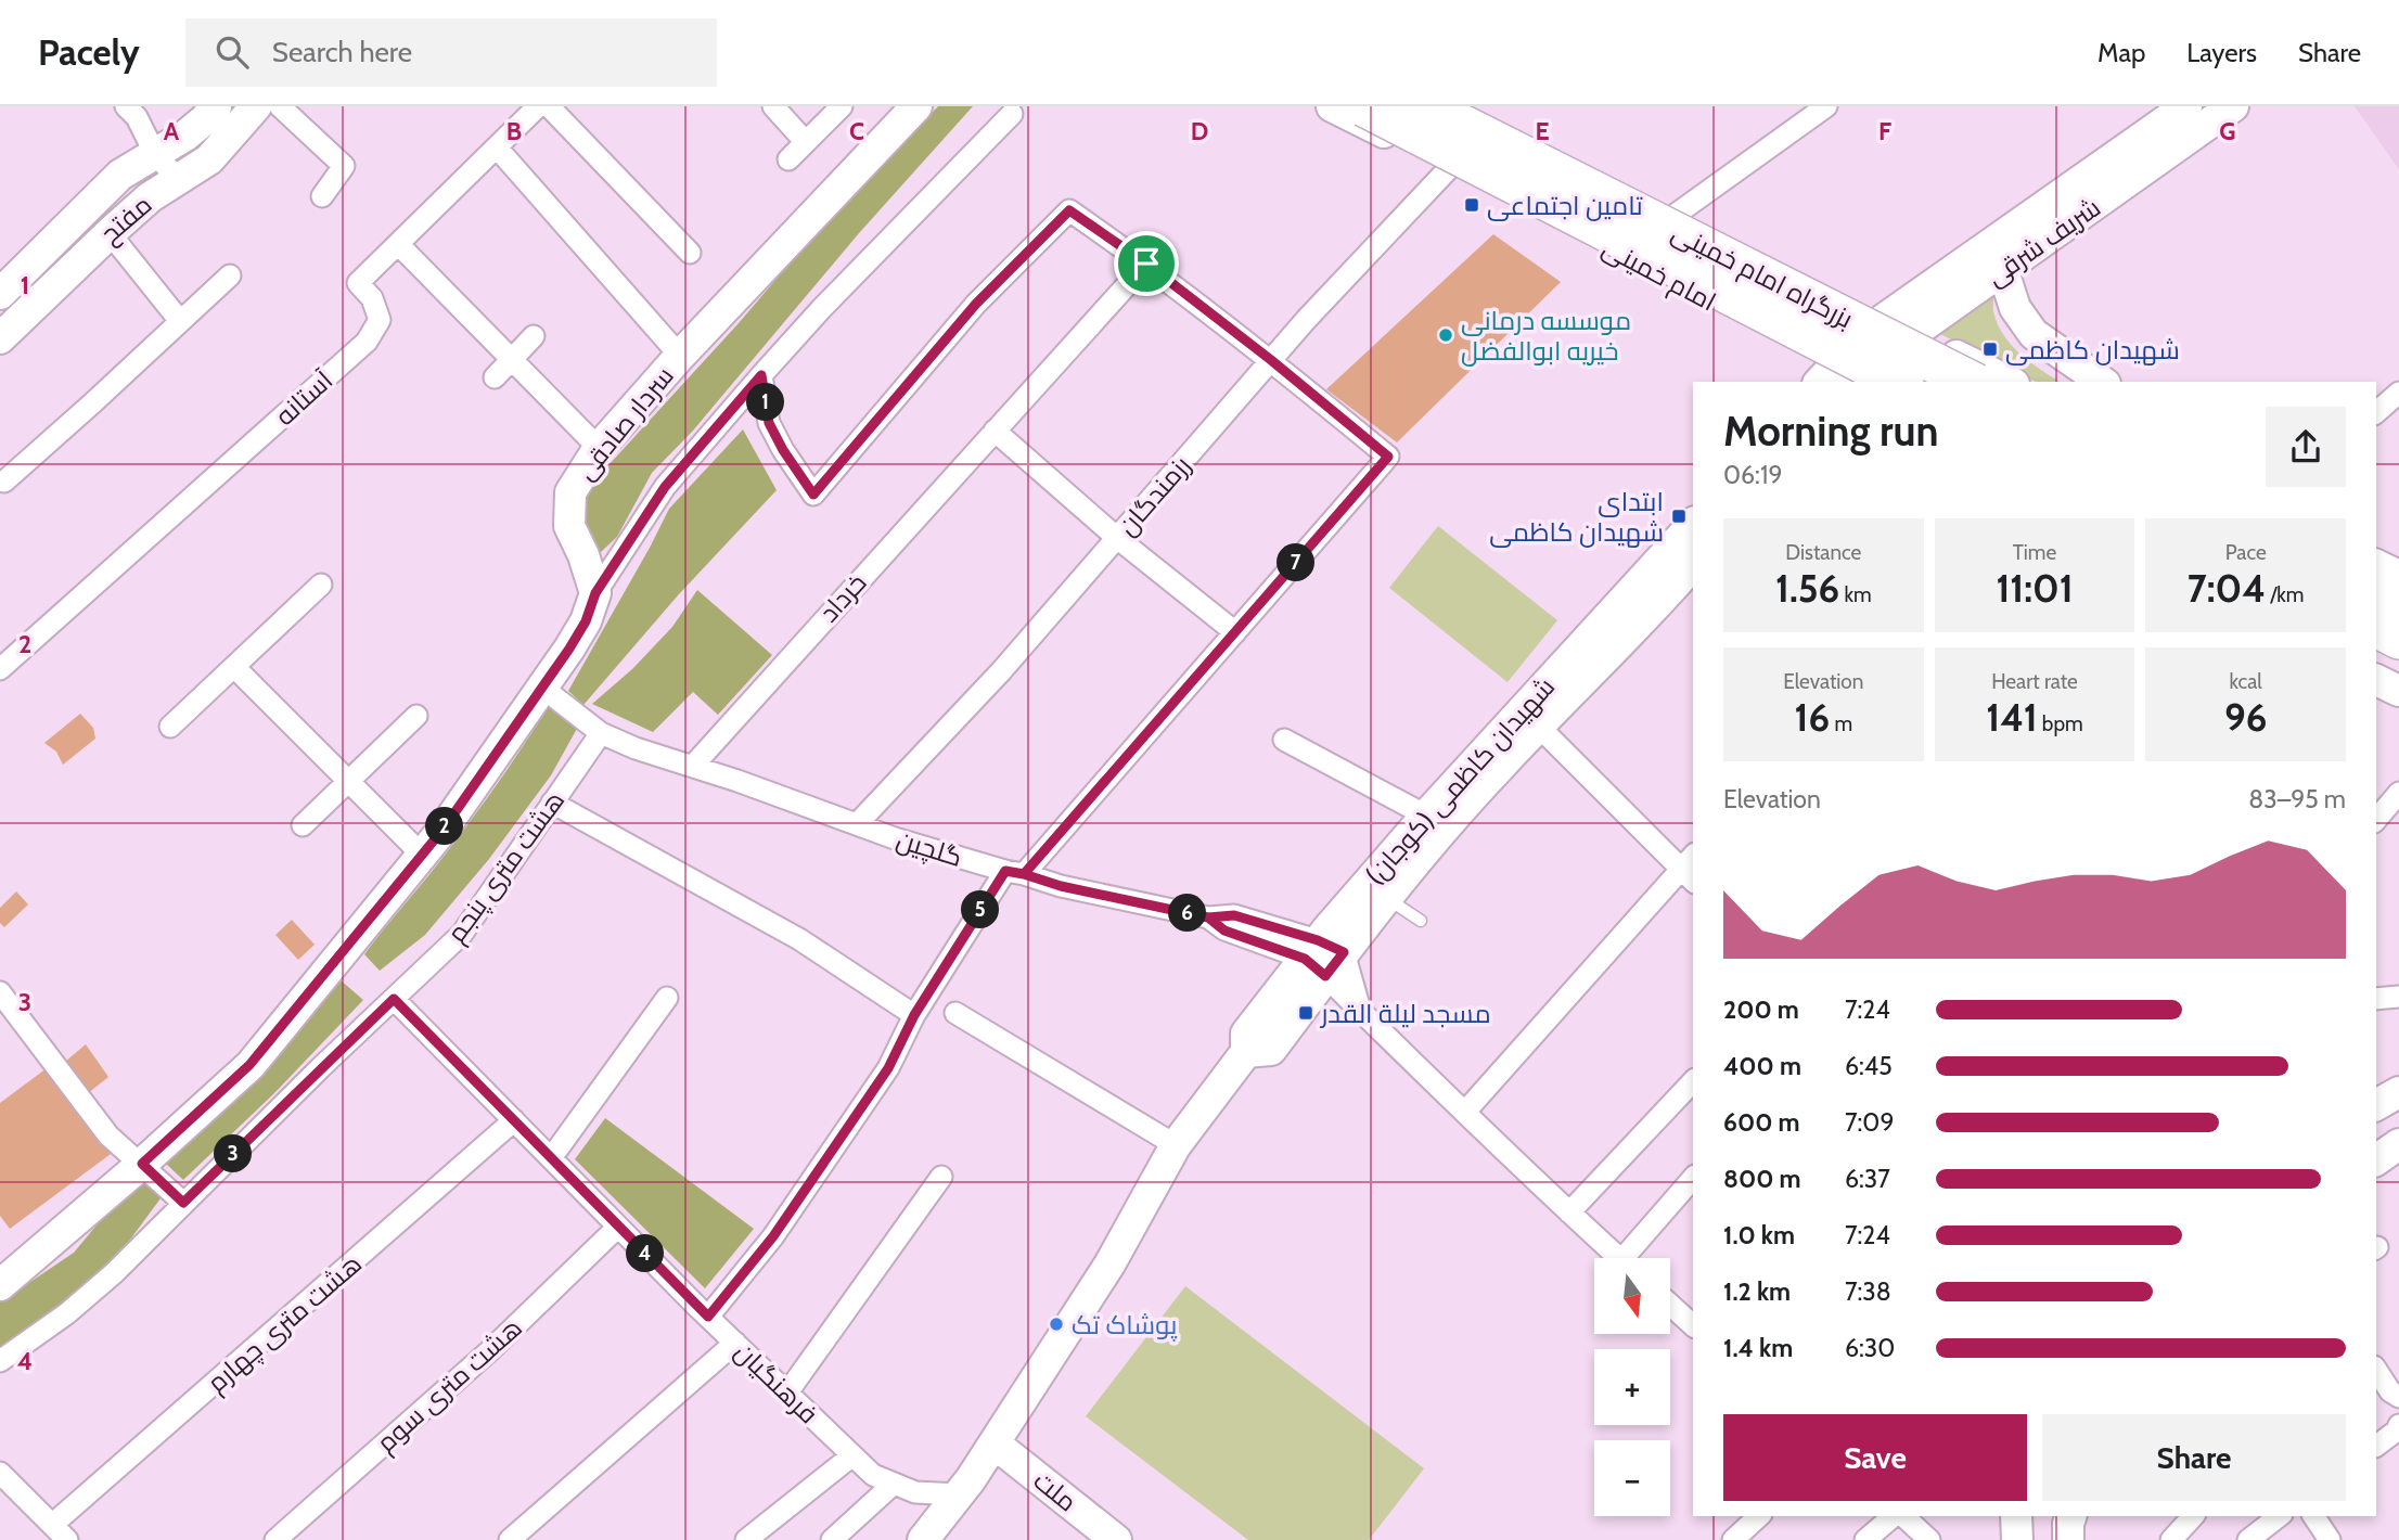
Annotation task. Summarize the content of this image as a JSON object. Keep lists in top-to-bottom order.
{
  "streets": {
    "highway": ["بزرگراه امام خمینی"],
    "main road": [
      "مفتح",
      "شریف شرقی",
      "امام خمینی",
      "سردار صادقی",
      "شهیدان کاظمی (کوجان)",
      "ملت"
    ],
    "street": [
      "آستانه",
      "رزمندگان",
      "خرداد",
      "گلچین",
      "هشت متری پنجم",
      "هشت متری چهارم",
      "فرهنگیان",
      "هشت متری سوم"
    ]
  },
  "crossings": [
    ["شریف شرقی", "امام خمینی"],
    ["امام خمینی", "رزمندگان"],
    ["رزمندگان", "گلچین"],
    ["خرداد", "گلچین"],
    ["شهیدان کاظمی (کوجان)", "گلچین"],
    ["شهیدان کاظمی (کوجان)", "فرهنگیان"],
    ["شهیدان کاظمی (کوجان)", "ملت"],
    ["گلچین", "هشت متری پنجم"],
    ["هشت متری پنجم", "فرهنگیان"],
    ["هشت متری چهارم", "فرهنگیان"],
    ["فرهنگیان", "هشت متری سوم"]
  ],
  "places": {
    "transit": [
      "تامین اجتماعی",
      "شهیدان کاظمی",
      "ابتدای شهیدان کاظمی",
      "مسجد لیلة القدر"
    ],
    "other": ["موسسه درمانی خیریه ابوالفضل", "پوشاک تک"]
  },
  "north": "bottom",
  "page": {
    "header": "Pacely",
    "search": "Search here",
    "nav": ["Map", "Layers", "Share"],
    "heading": ["Morning run", "06:19"],
    "pins": [
      "1",
      "7",
      "2",
      "5",
      "6",
      "3",
      "4"
    ],
    "stats": [
      ["Distance", "1.56 km"],
      ["Time", "11:01"],
      ["Pace", "7:04 /km"],
      ["Elevation", "16 m"],
      ["Heart rate", "141 bpm"],
      ["kcal", "96"]
    ],
    "chart": ["Elevation", "83–95 m"],
    "list": [
      {
        "name": "200 m",
        "note": "7:24"
      },
      {
        "name": "400 m",
        "note": "6:45"
      },
      {
        "name": "600 m",
        "note": "7:09"
      },
      {
        "name": "800 m",
        "note": "6:37"
      },
      {
        "name": "1.0 km",
        "note": "7:24"
      },
      {
        "name": "1.2 km",
        "note": "7:38"
      },
      {
        "name": "1.4 km",
        "note": "6:30"
      }
    ],
    "map_buttons": ["+", "−"],
    "buttons": ["Save", "Share"]
  },
  "grid": {
    "columns": [
      "A",
      "B",
      "C",
      "D",
      "E",
      "F",
      "G"
    ],
    "rows": [
      "1",
      "2",
      "3",
      "4"
    ]
  }
}
